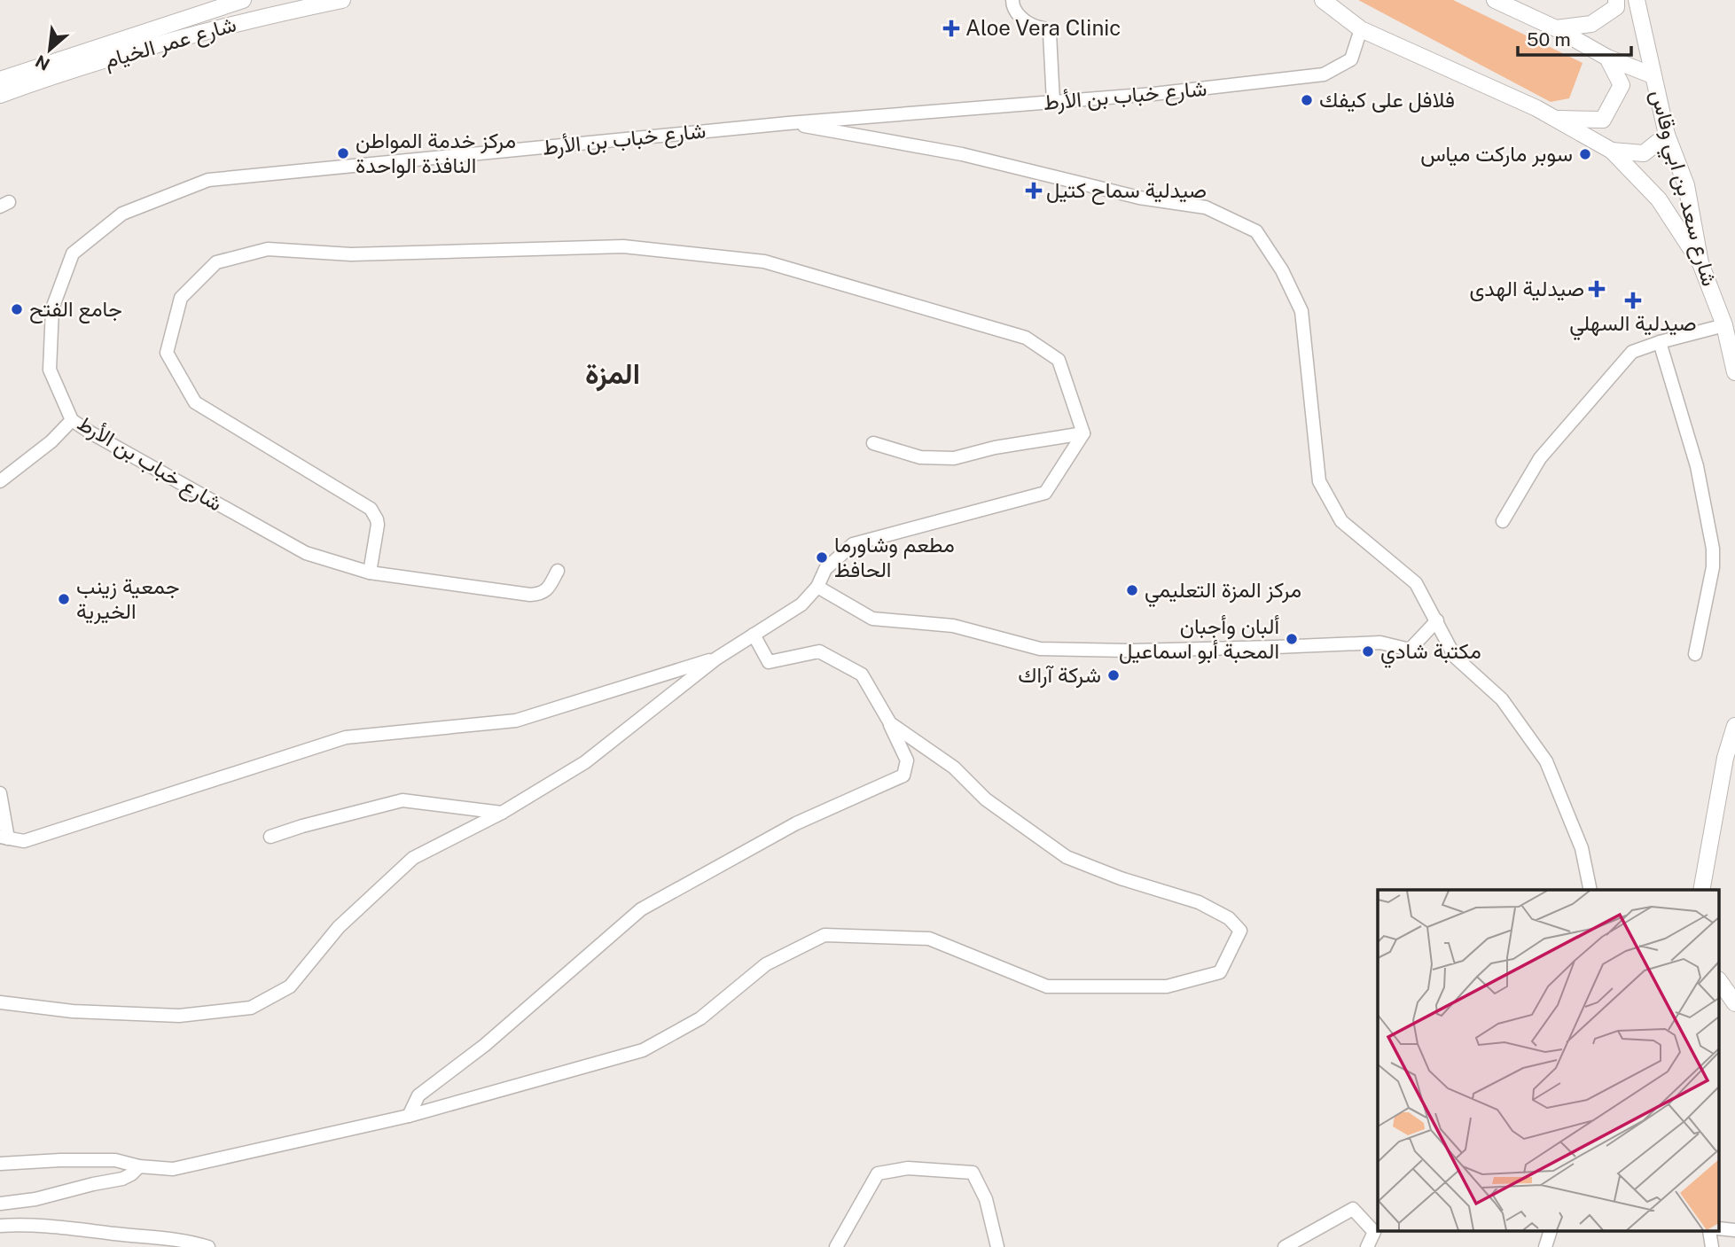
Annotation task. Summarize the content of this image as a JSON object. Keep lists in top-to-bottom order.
{
  "streets": {
    "street": ["شارع عمر الخيام", "شارع خباب بن الأرط", "شارع سعد بن ابي وقاس"]
  },
  "districts": ["المزة"],
  "places": {
    "health": [
      "Aloe Vera Clinic",
      "صيدلية سماح كتيل",
      "صيدلية الهدى",
      "صيدلية السهلي"
    ],
    "other": [
      "فلافل على كيفك",
      "مركز خدمة المواطن النافذة الواحدة",
      "سوبر ماركت مياس",
      "جامع الفتح",
      "مطعم وشاورما الحافظ",
      "مركز المزة التعليمي",
      "جمعية زينب الخيرية",
      "ألبان وأجبان المحبة أبو اسماعيل",
      "مكتبة شادي",
      "شركة آراك"
    ]
  },
  "scale_bar": "50 m",
  "north": "bottom left"
}
